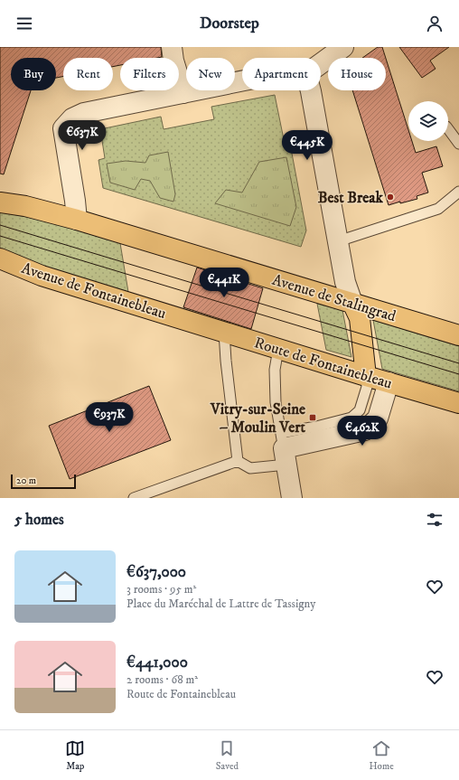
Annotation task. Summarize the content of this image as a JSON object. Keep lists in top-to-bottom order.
{
  "streets": {
    "main road": ["Avenue de Fontainebleau", "Avenue de Stalingrad", "Route de Fontainebleau"]
  },
  "crossings": [
    ["Avenue de Fontainebleau", "Route de Fontainebleau"]
  ],
  "places": {
    "other": ["Best Break"],
    "transit": ["Vitry-sur-Seine – Moulin Vert"]
  },
  "scale_bar": "20 m",
  "page": {
    "header": "Doorstep",
    "chip": [
      "Buy",
      "Rent",
      "Filters",
      "New",
      "Apartment",
      "House"
    ],
    "price": [
      "€637K",
      "€445K",
      "€441K",
      "€937K",
      "€462K"
    ],
    "scale": "20 m",
    "heading": "5 homes",
    "list": [
      {
        "name": "€637,000",
        "note": "3 rooms · 95 m² · Place du Maréchal de Lattre de Tassigny"
      },
      {
        "name": "€441,000",
        "note": "2 rooms · 68 m² · Route de Fontainebleau"
      }
    ],
    "tabs": ["Map", "Saved", "Home"]
  }
}
